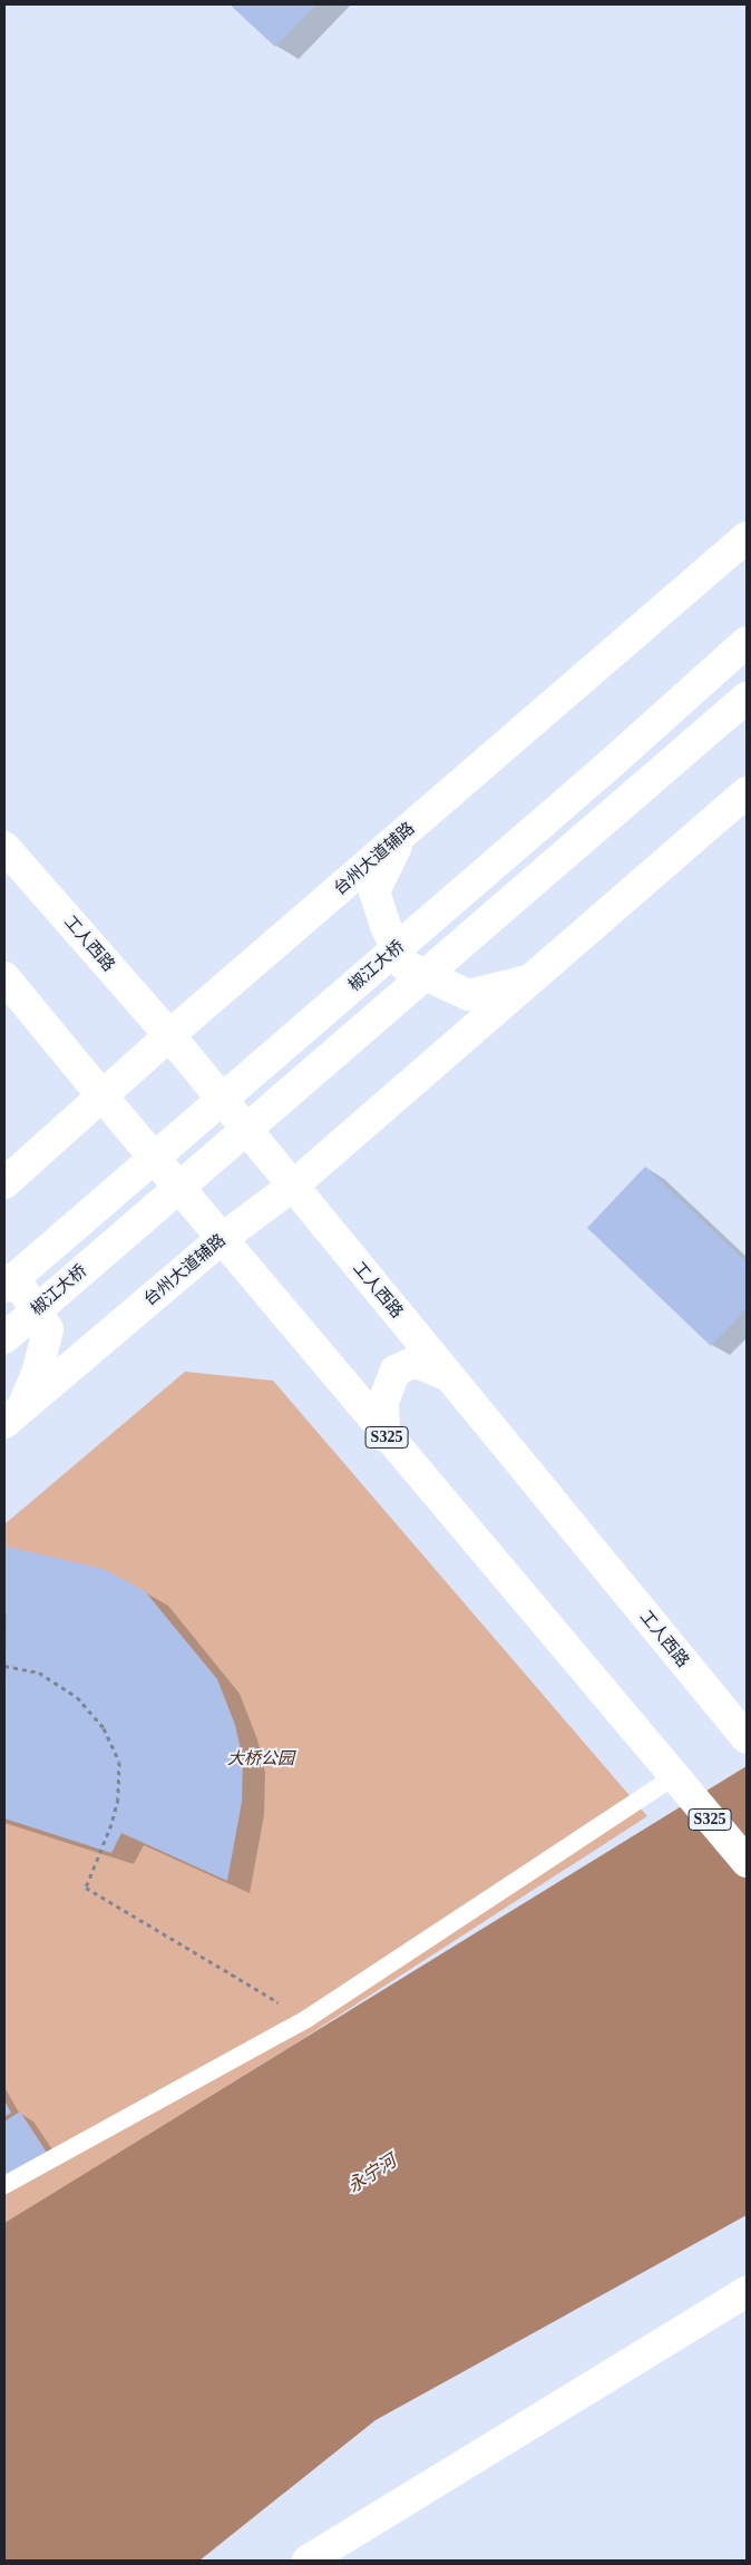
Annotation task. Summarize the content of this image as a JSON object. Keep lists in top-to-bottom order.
{
  "streets": {
    "main road": [
      "台州大道辅路",
      "工人西路",
      "椒江大桥",
      "S325"
    ]
  },
  "crossings": [
    ["台州大道辅路", "工人西路"],
    ["台州大道辅路", "S325"]
  ],
  "water": ["永宁河"],
  "parks": ["大桥公园"]
}
